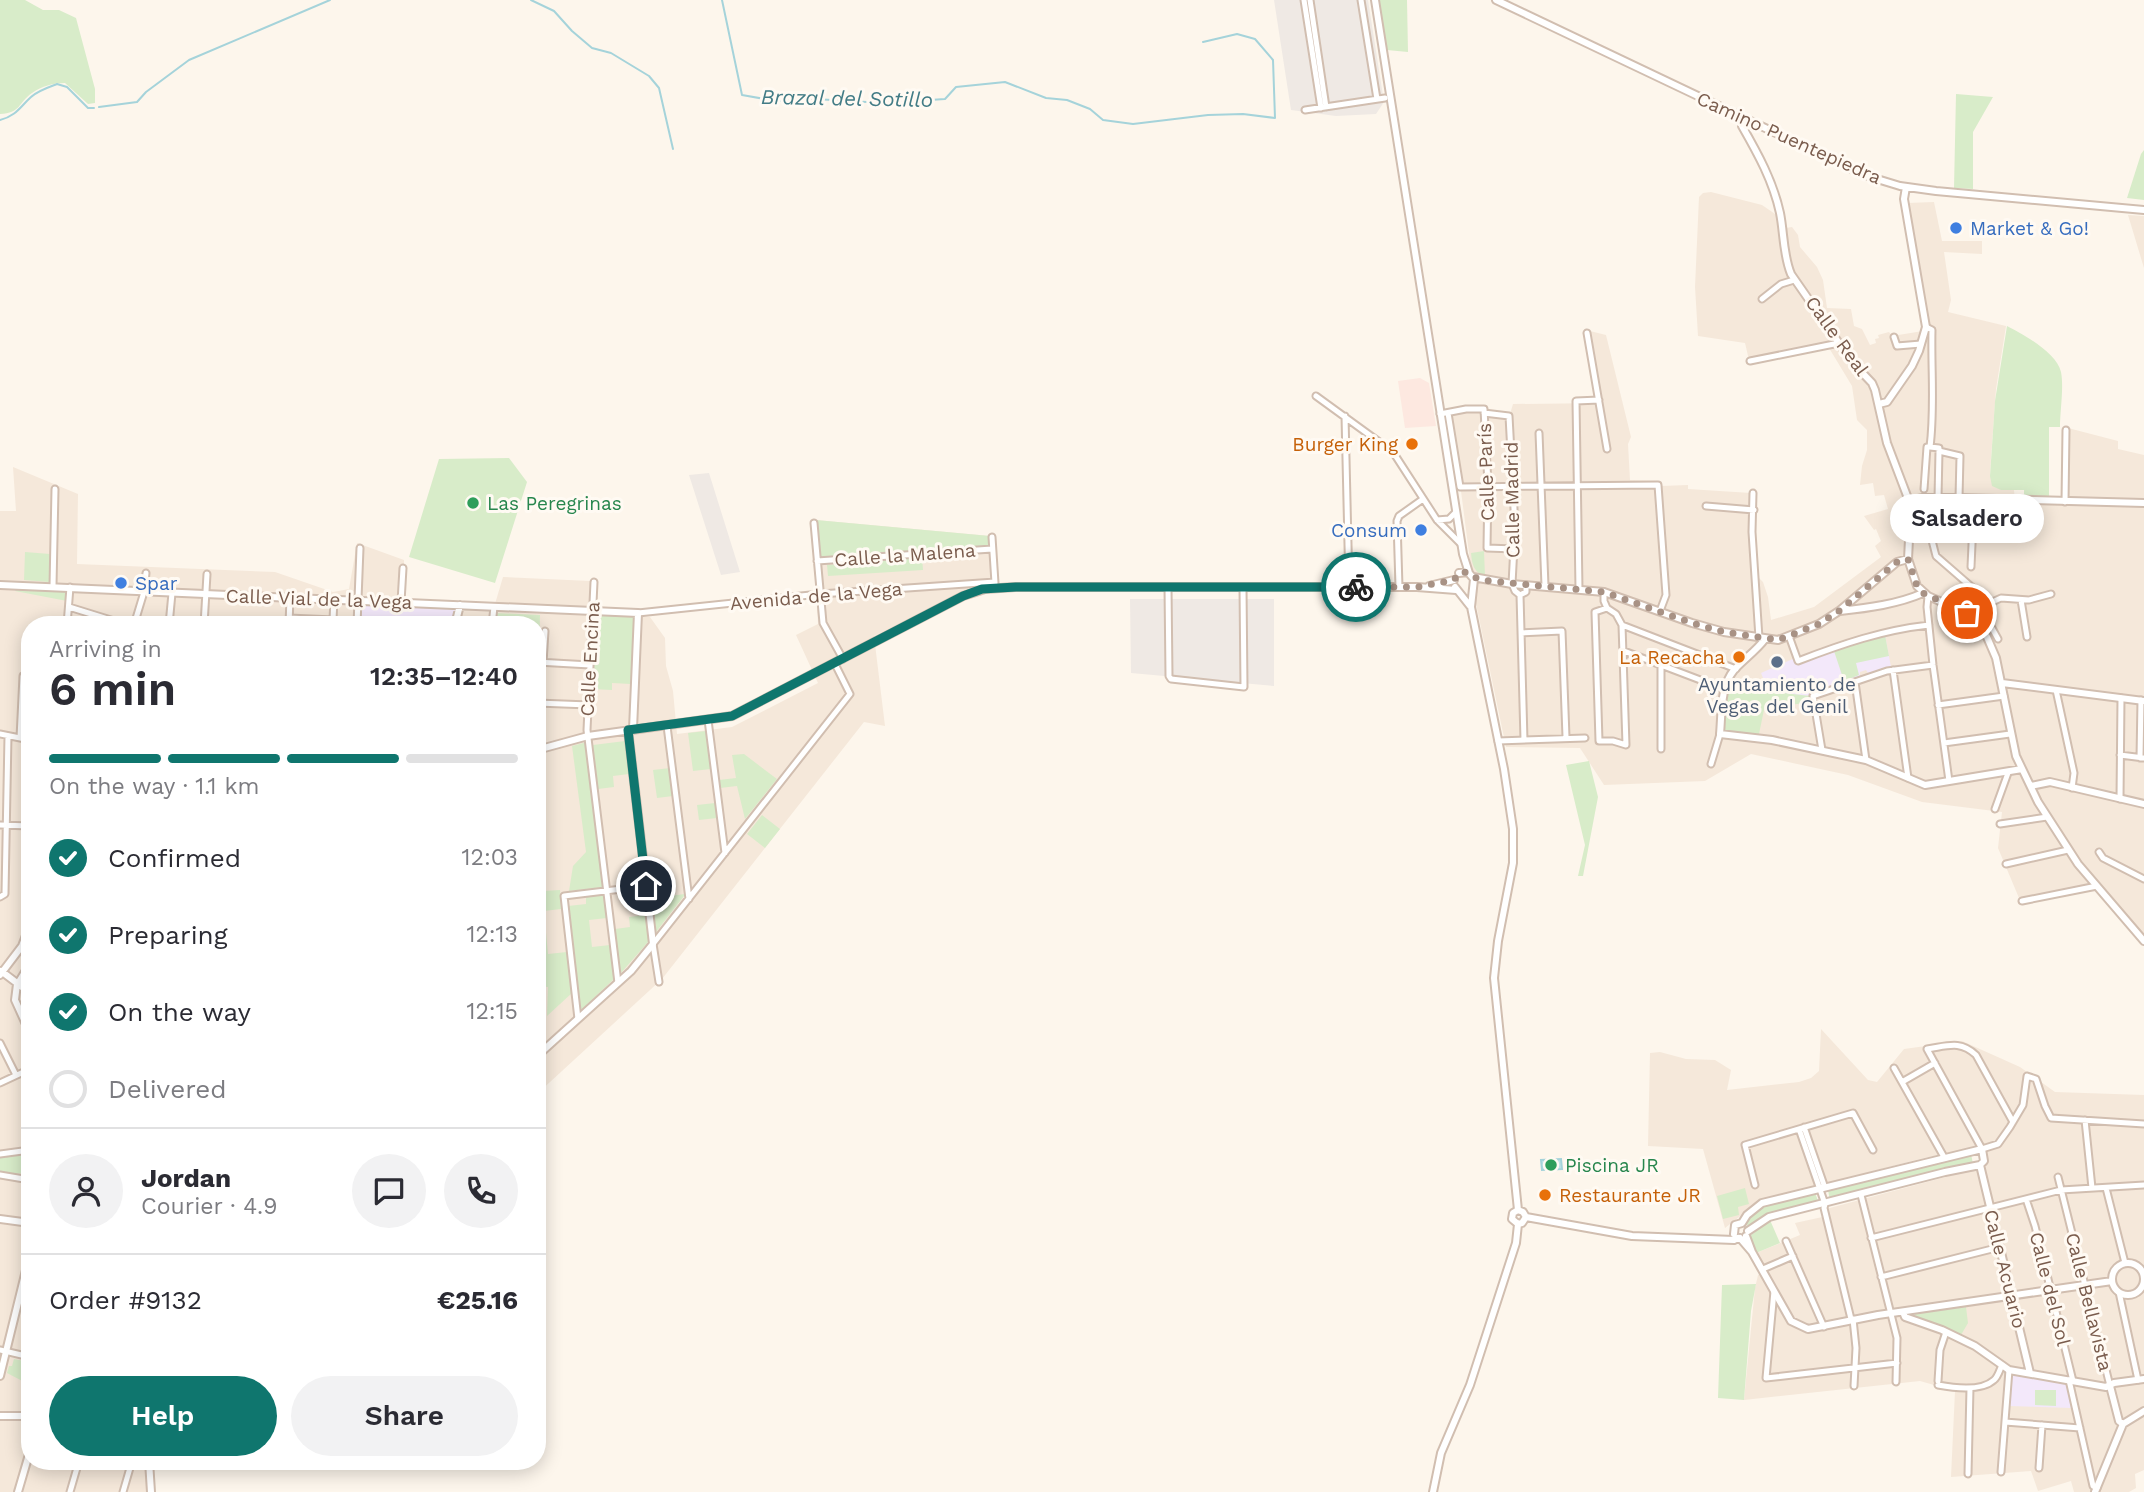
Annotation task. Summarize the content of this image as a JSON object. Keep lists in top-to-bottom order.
{
  "streets": {
    "street": [
      "Camino Puentepiedra",
      "Calle Real",
      "Calle París",
      "Calle Madrid",
      "Calle la Malena",
      "Avenida de la Vega",
      "Calle Vial de la Vega",
      "Calle Encina",
      "Calle Acuario",
      "Calle del Sol",
      "Calle Bellavista"
    ]
  },
  "crossings": [
    ["Camino Puentepiedra", "Calle Real"],
    ["Calle París", "Calle Madrid"],
    ["Avenida de la Vega", "Calle Vial de la Vega"],
    ["Calle Vial de la Vega", "Calle Encina"]
  ],
  "water": ["Brazal del Sotillo"],
  "places": [
    "Market & Go!",
    "Burger King",
    "Las Peregrinas",
    "Consum",
    "Spar",
    "Salsadero",
    "La Recacha",
    "Ayuntamiento de Vegas del Genil",
    "Piscina JR",
    "Restaurante JR"
  ],
  "page": {
    "bubble": "Salsadero",
    "heading": ["6 min", "Arriving in", "12:35–12:40"],
    "panel": [
      "Jordan",
      "Courier · 4.9",
      "Order #9132",
      "€25.16"
    ],
    "bar": "On the way · 1.1 km",
    "list": [
      ["Confirmed", "12:03"],
      ["Preparing", "12:13"],
      ["On the way", "12:15"],
      "Delivered"
    ],
    "buttons": ["Help", "Share"]
  }
}
